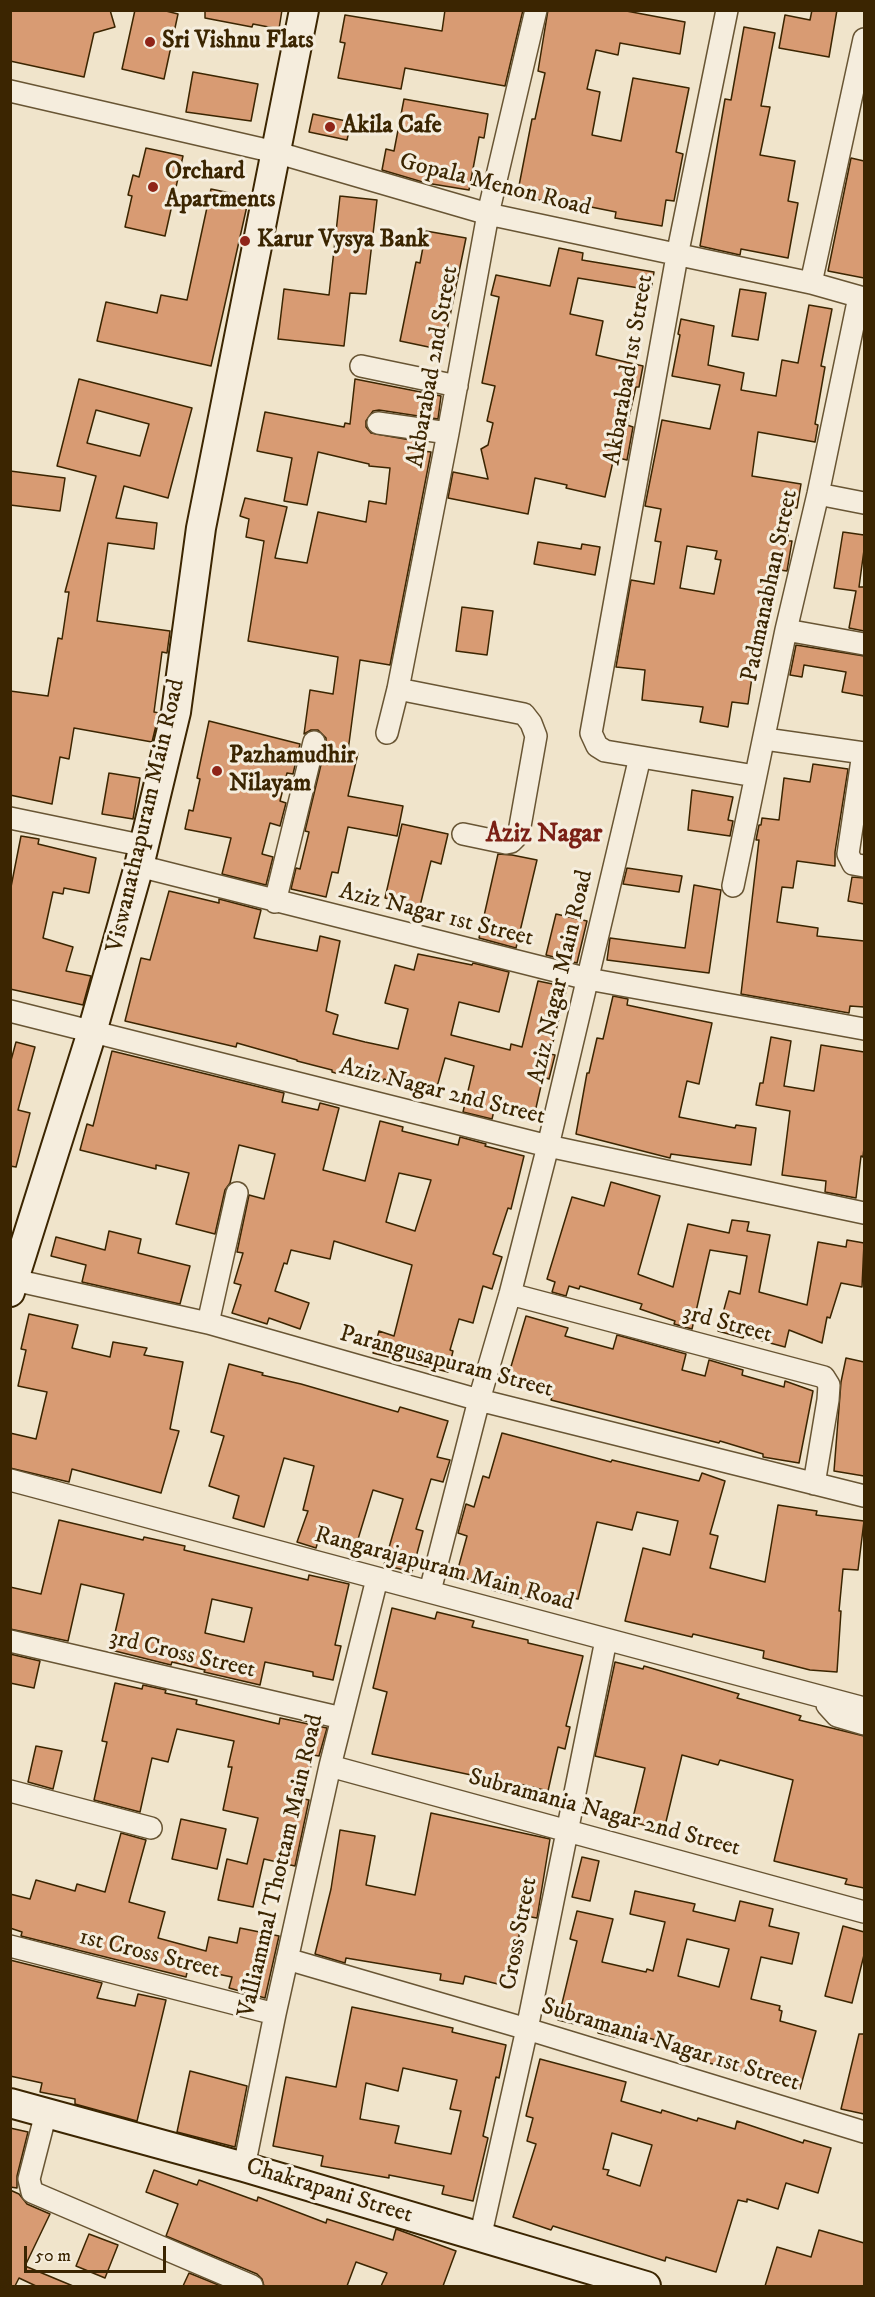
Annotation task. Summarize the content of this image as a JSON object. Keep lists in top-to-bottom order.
{
  "streets": {
    "main road": ["Viswanathapuram Main Road", "Chakrapani Street"],
    "street": [
      "Gopala Menon Road",
      "Akbarabad 2nd Street",
      "Akbarabad 1st Street",
      "Padmanabhan Street",
      "Aziz Nagar 1st Street",
      "Aziz Nagar Main Road",
      "Aziz Nagar 2nd Street",
      "3rd Street",
      "Parangusapuram Street",
      "Rangarajapuram Main Road",
      "3rd Cross Street",
      "Subramania Nagar 2nd Street",
      "Valliammal Thottam Main Road",
      "Cross Street",
      "1st Cross Street",
      "Subramania Nagar 1st Street"
    ]
  },
  "crossings": [
    ["Gopala Menon Road", "Akbarabad 2nd Street"],
    ["Gopala Menon Road", "Akbarabad 1st Street"],
    ["Gopala Menon Road", "Padmanabhan Street"],
    ["Gopala Menon Road", "Viswanathapuram Main Road"],
    ["Akbarabad 1st Street", "Aziz Nagar Main Road"],
    ["Viswanathapuram Main Road", "Aziz Nagar 1st Street"],
    ["Viswanathapuram Main Road", "Aziz Nagar 2nd Street"],
    ["Viswanathapuram Main Road", "Parangusapuram Street"],
    ["Aziz Nagar 1st Street", "Aziz Nagar Main Road"],
    ["Aziz Nagar Main Road", "Aziz Nagar 2nd Street"],
    ["Aziz Nagar Main Road", "3rd Street"],
    ["Aziz Nagar Main Road", "Parangusapuram Street"],
    ["Aziz Nagar Main Road", "Rangarajapuram Main Road"],
    ["3rd Street", "Parangusapuram Street"],
    ["Rangarajapuram Main Road", "Valliammal Thottam Main Road"],
    ["Rangarajapuram Main Road", "Cross Street"],
    ["3rd Cross Street", "Valliammal Thottam Main Road"],
    ["Subramania Nagar 2nd Street", "Valliammal Thottam Main Road"],
    ["Subramania Nagar 2nd Street", "Cross Street"],
    ["Valliammal Thottam Main Road", "1st Cross Street"],
    ["Valliammal Thottam Main Road", "Subramania Nagar 1st Street"],
    ["Valliammal Thottam Main Road", "Chakrapani Street"],
    ["Cross Street", "Subramania Nagar 1st Street"],
    ["Cross Street", "Chakrapani Street"]
  ],
  "districts": ["Aziz Nagar"],
  "places": [
    "Sri Vishnu Flats",
    "Akila Cafe",
    "Orchard Apartments",
    "Karur Vysya Bank",
    "Pazhamudhir Nilayam"
  ],
  "scale_bar": "50 m"
}
